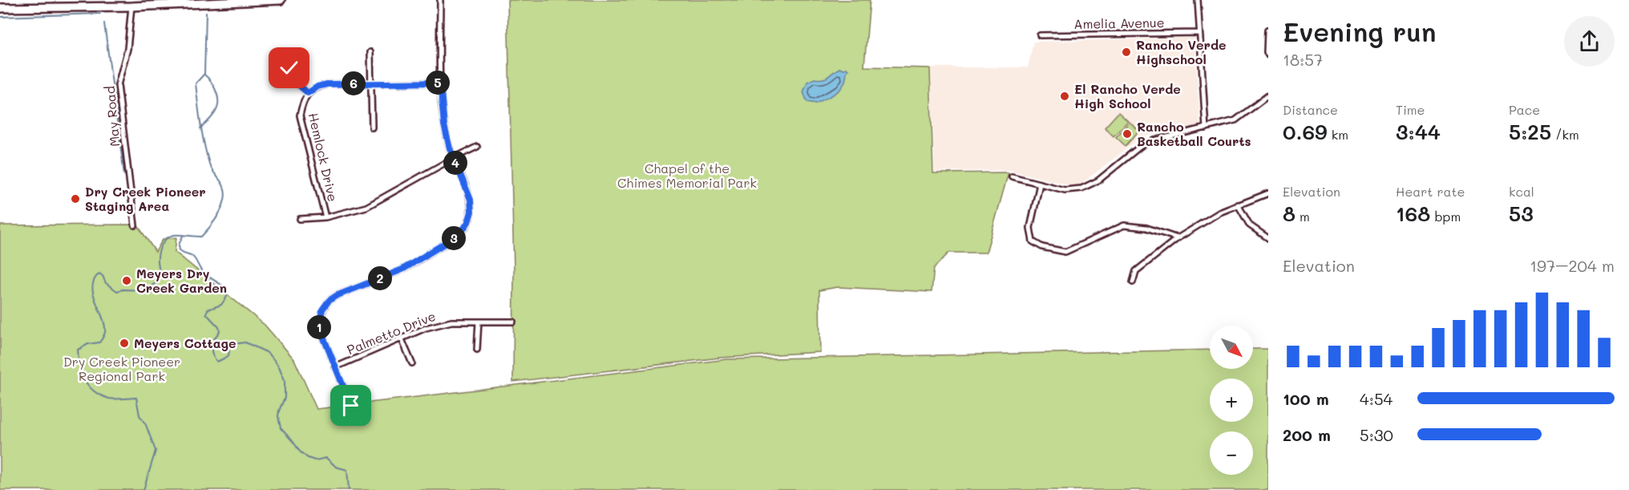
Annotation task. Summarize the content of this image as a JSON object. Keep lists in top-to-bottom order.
{
  "streets": {
    "street": [
      "Amelia Avenue",
      "May Road",
      "Hemlock Drive",
      "Palmetto Drive"
    ]
  },
  "parks": ["Chapel of the Chimes Memorial Park", "Dry Creek Pioneer Regional Park"],
  "places": [
    "Rancho Verde Highschool",
    "El Rancho Verde High School",
    "Rancho Basketball Courts",
    "Dry Creek Pioneer Staging Area",
    "Meyers Dry Creek Garden",
    "Meyers Cottage"
  ],
  "north": "bottom right",
  "page": {
    "heading": ["Evening run", "18:57"],
    "pins": [
      "5",
      "6",
      "4",
      "3",
      "2",
      "1"
    ],
    "stats": [
      ["Distance", "0.69 km"],
      ["Time", "3:44"],
      ["Pace", "5:25 /km"],
      ["Elevation", "8 m"],
      ["Heart rate", "168 bpm"],
      ["kcal", "53"]
    ],
    "chart": ["Elevation", "197–204 m"],
    "map_buttons": ["+", "−"],
    "list": [
      {
        "name": "100 m",
        "note": "4:54"
      },
      {
        "name": "200 m",
        "note": "5:30"
      }
    ]
  }
}
